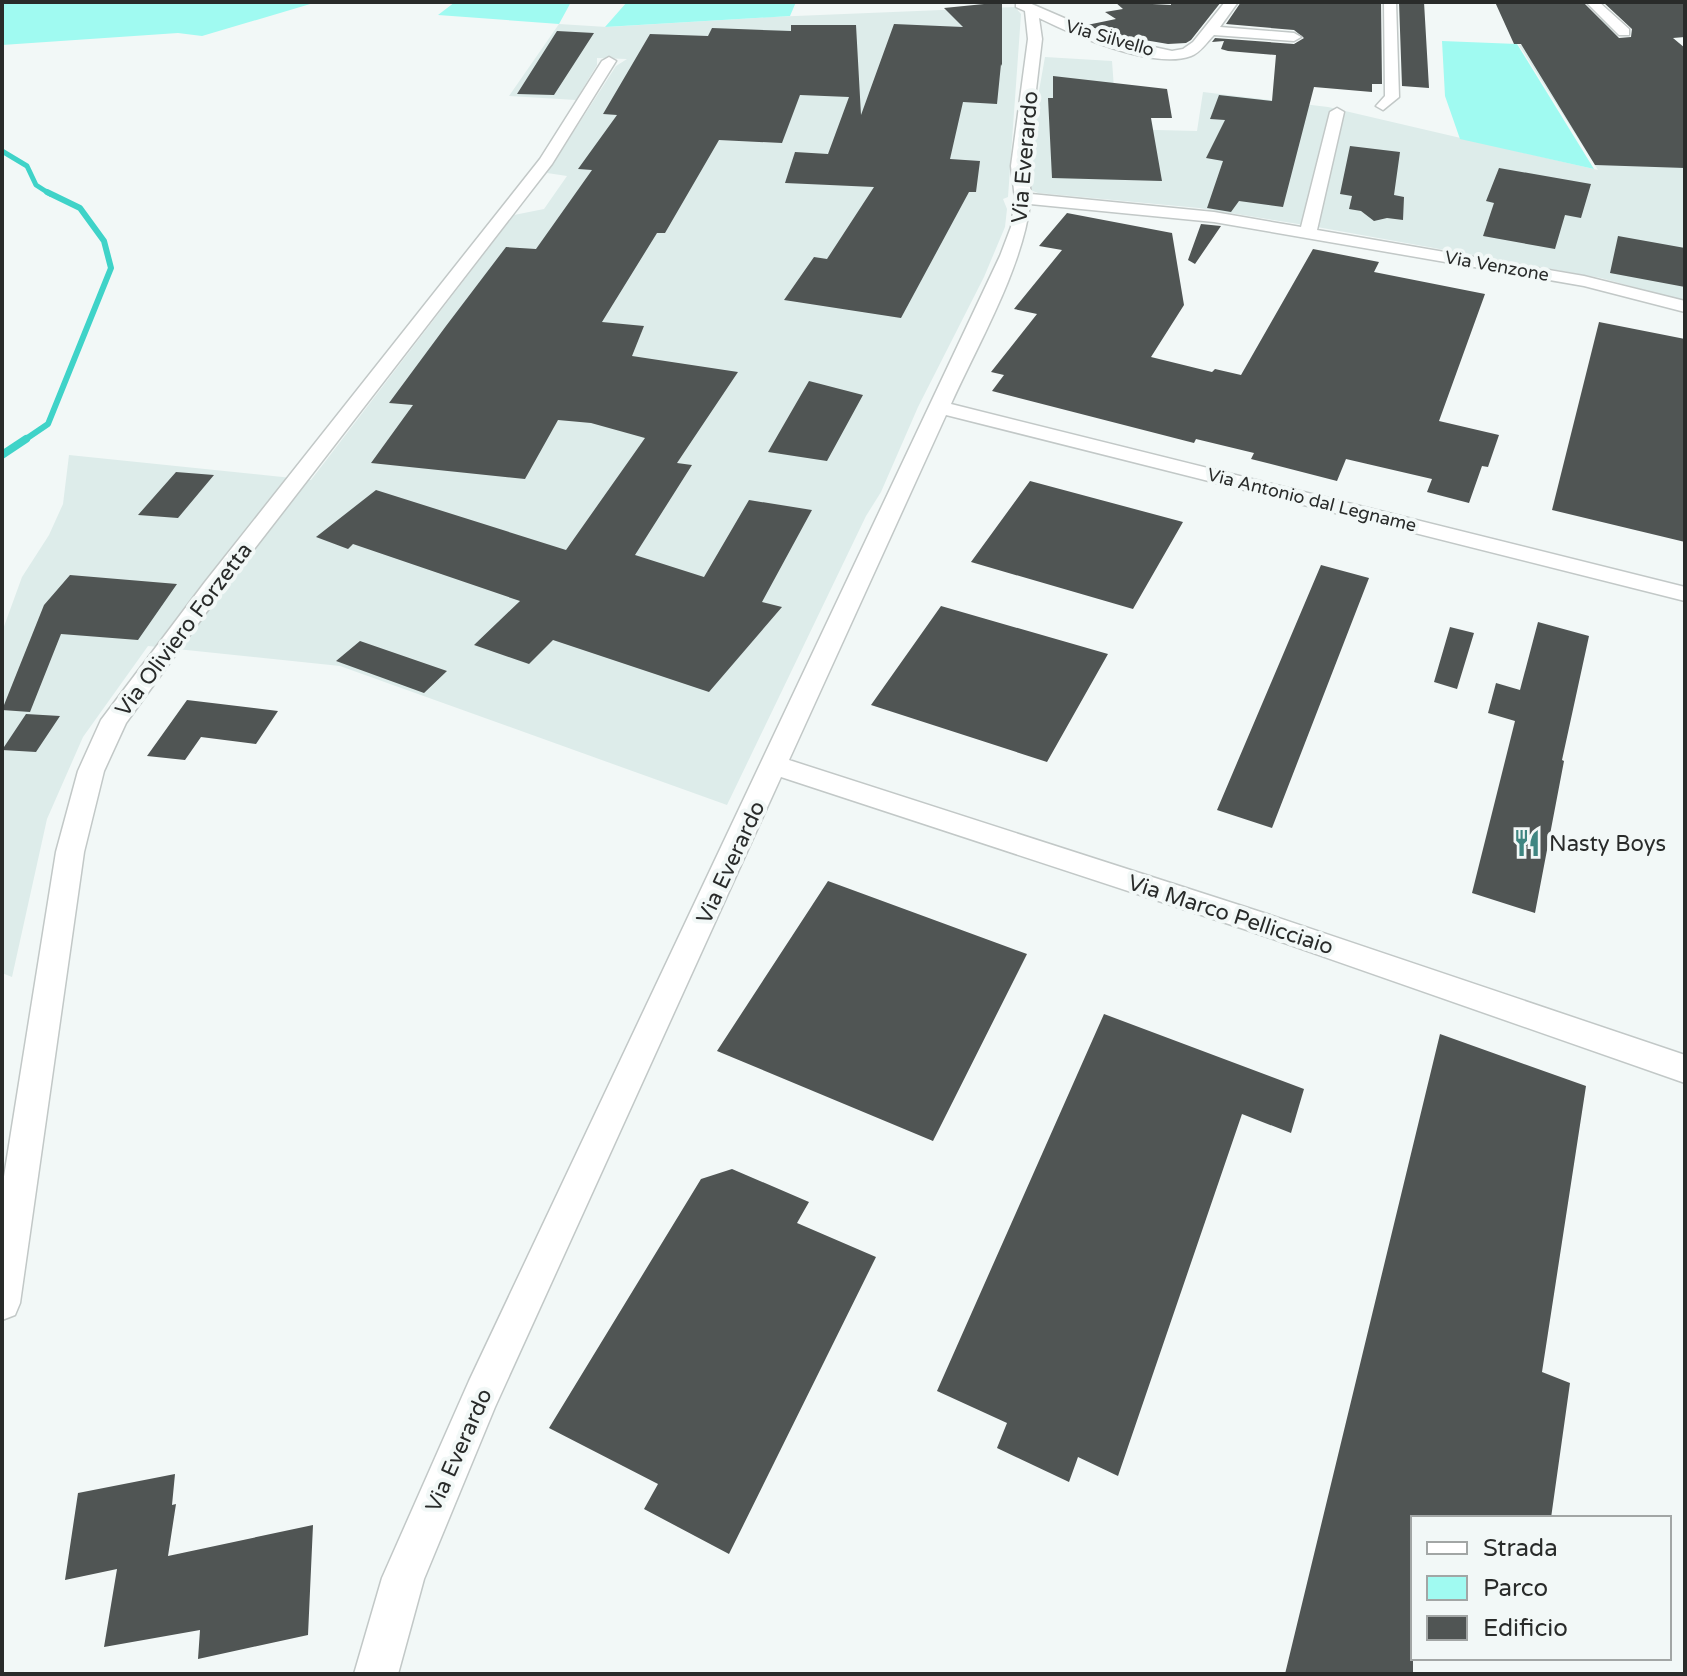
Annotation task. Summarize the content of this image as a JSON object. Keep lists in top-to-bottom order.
{
  "streets": {
    "street": [
      "Via Silvello",
      "Via Everardo",
      "Via Venzone",
      "Via Antonio dal Legname",
      "Via Oliviero Forzetta",
      "Via Marco Pellicciaio"
    ]
  },
  "crossings": [
    ["Via Silvello", "Via Everardo"],
    ["Via Everardo", "Via Venzone"],
    ["Via Everardo", "Via Antonio dal Legname"],
    ["Via Everardo", "Via Marco Pellicciaio"]
  ],
  "places": {
    "restaurant": ["Nasty Boys"]
  },
  "legend": ["Strada", "Parco", "Edificio"]
}
